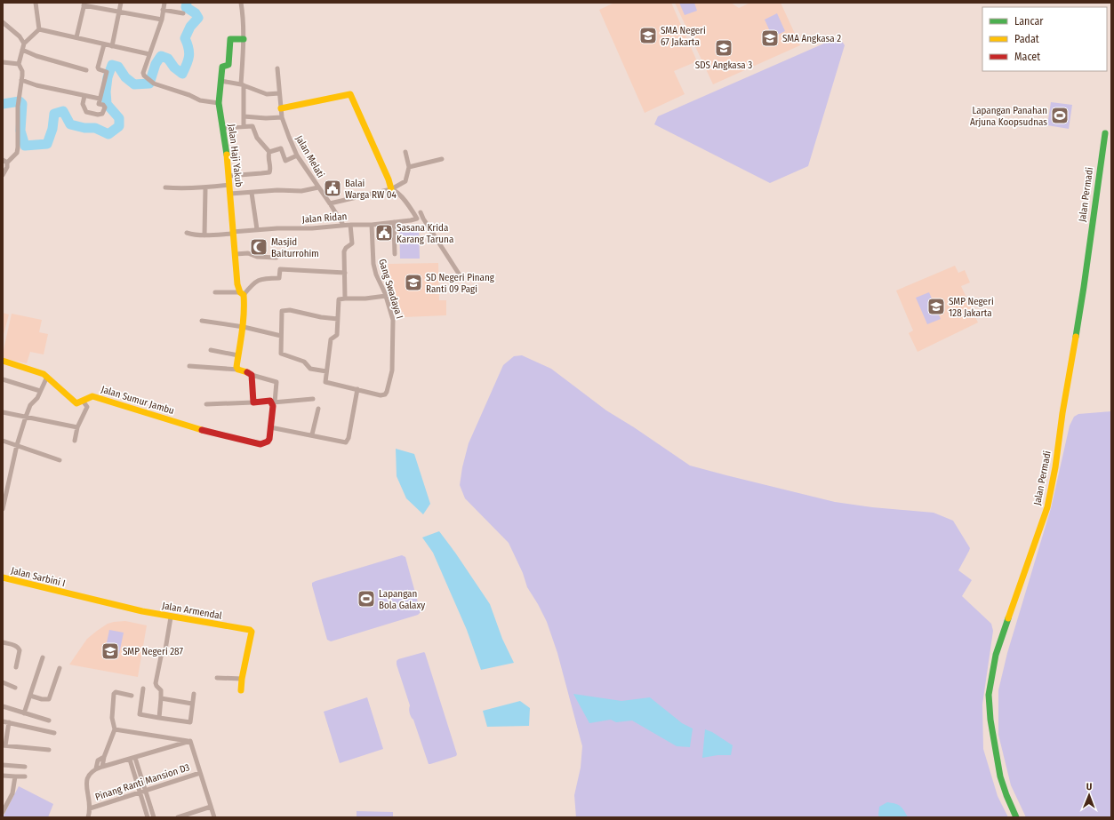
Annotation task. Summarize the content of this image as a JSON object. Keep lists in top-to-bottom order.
{
  "streets": {
    "street": [
      "Jalan Haji Yakub",
      "Jalan Melati",
      "Jalan Permadi",
      "Jalan Ridan",
      "Gang Swadaya I",
      "Jalan Sumur Jambu",
      "Jalan Sarbini I",
      "Jalan Armendal",
      "Pinang Ranti Mansion D3"
    ]
  },
  "crossings": [
    ["Jalan Haji Yakub", "Jalan Ridan"],
    ["Jalan Melati", "Jalan Ridan"],
    ["Jalan Ridan", "Gang Swadaya I"],
    ["Jalan Sarbini I", "Jalan Armendal"]
  ],
  "places": {
    "school or university": [
      "SMA Negeri 67 Jakarta",
      "SMA Angkasa 2",
      "SDS Angkasa 3",
      "SD Negeri Pinang Ranti 09 Pagi",
      "SMP Negeri 128 Jakarta",
      "SMP Negeri 287"
    ],
    "sports": ["Lapangan Panahan Arjuna Koopsudnas", "Lapangan Bola Galaxy"],
    "public building": ["Balai Warga RW 04", "Sasana Krida Karang Taruna"],
    "mosque": ["Masjid Baiturrohim"]
  },
  "legend": ["Lancar", "Padat", "Macet"],
  "north": "top"
}
